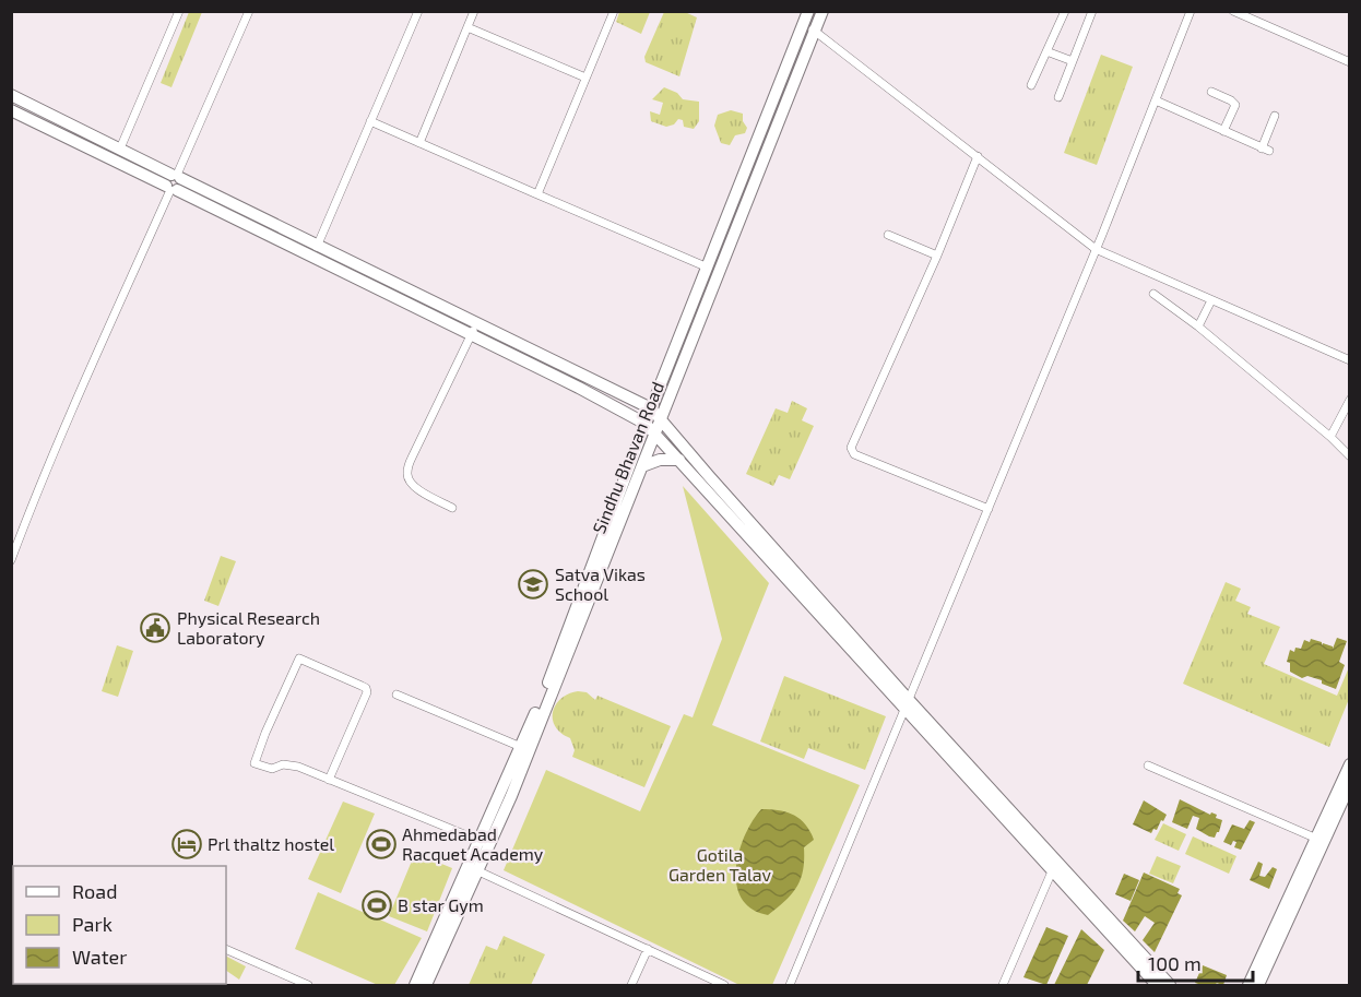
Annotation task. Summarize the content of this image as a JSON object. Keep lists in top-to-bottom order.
{
  "streets": {
    "main road": ["Sindhu Bhavan Road"]
  },
  "parks": ["Gotila Garden Talav"],
  "places": {
    "school or university": ["Satva Vikas School"],
    "public building": ["Physical Research Laboratory"],
    "hotel": ["Prl thaltz hostel"],
    "sports": ["Ahmedabad Racquet Academy", "B star Gym"]
  },
  "legend": ["Road", "Park", "Water"],
  "scale_bar": "100 m"
}
